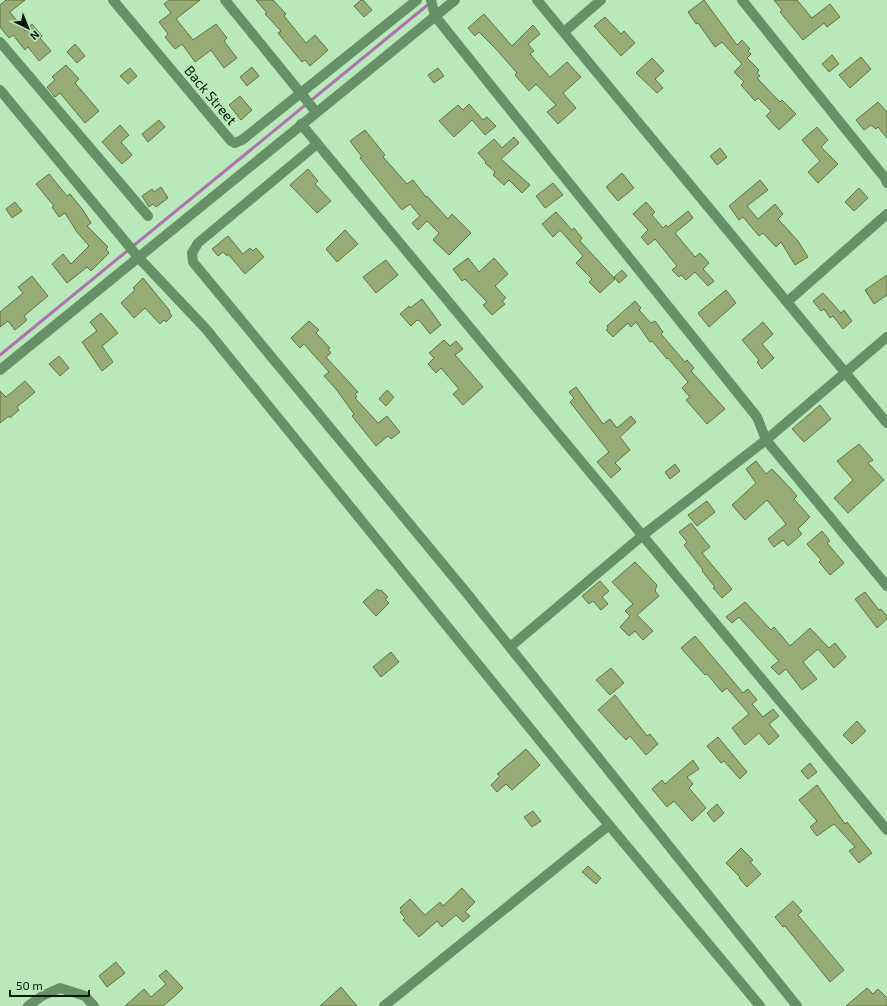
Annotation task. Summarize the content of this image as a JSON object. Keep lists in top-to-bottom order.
{
  "streets": {
    "street": ["Back Street"]
  },
  "scale_bar": "50 m",
  "north": "bottom right"
}
